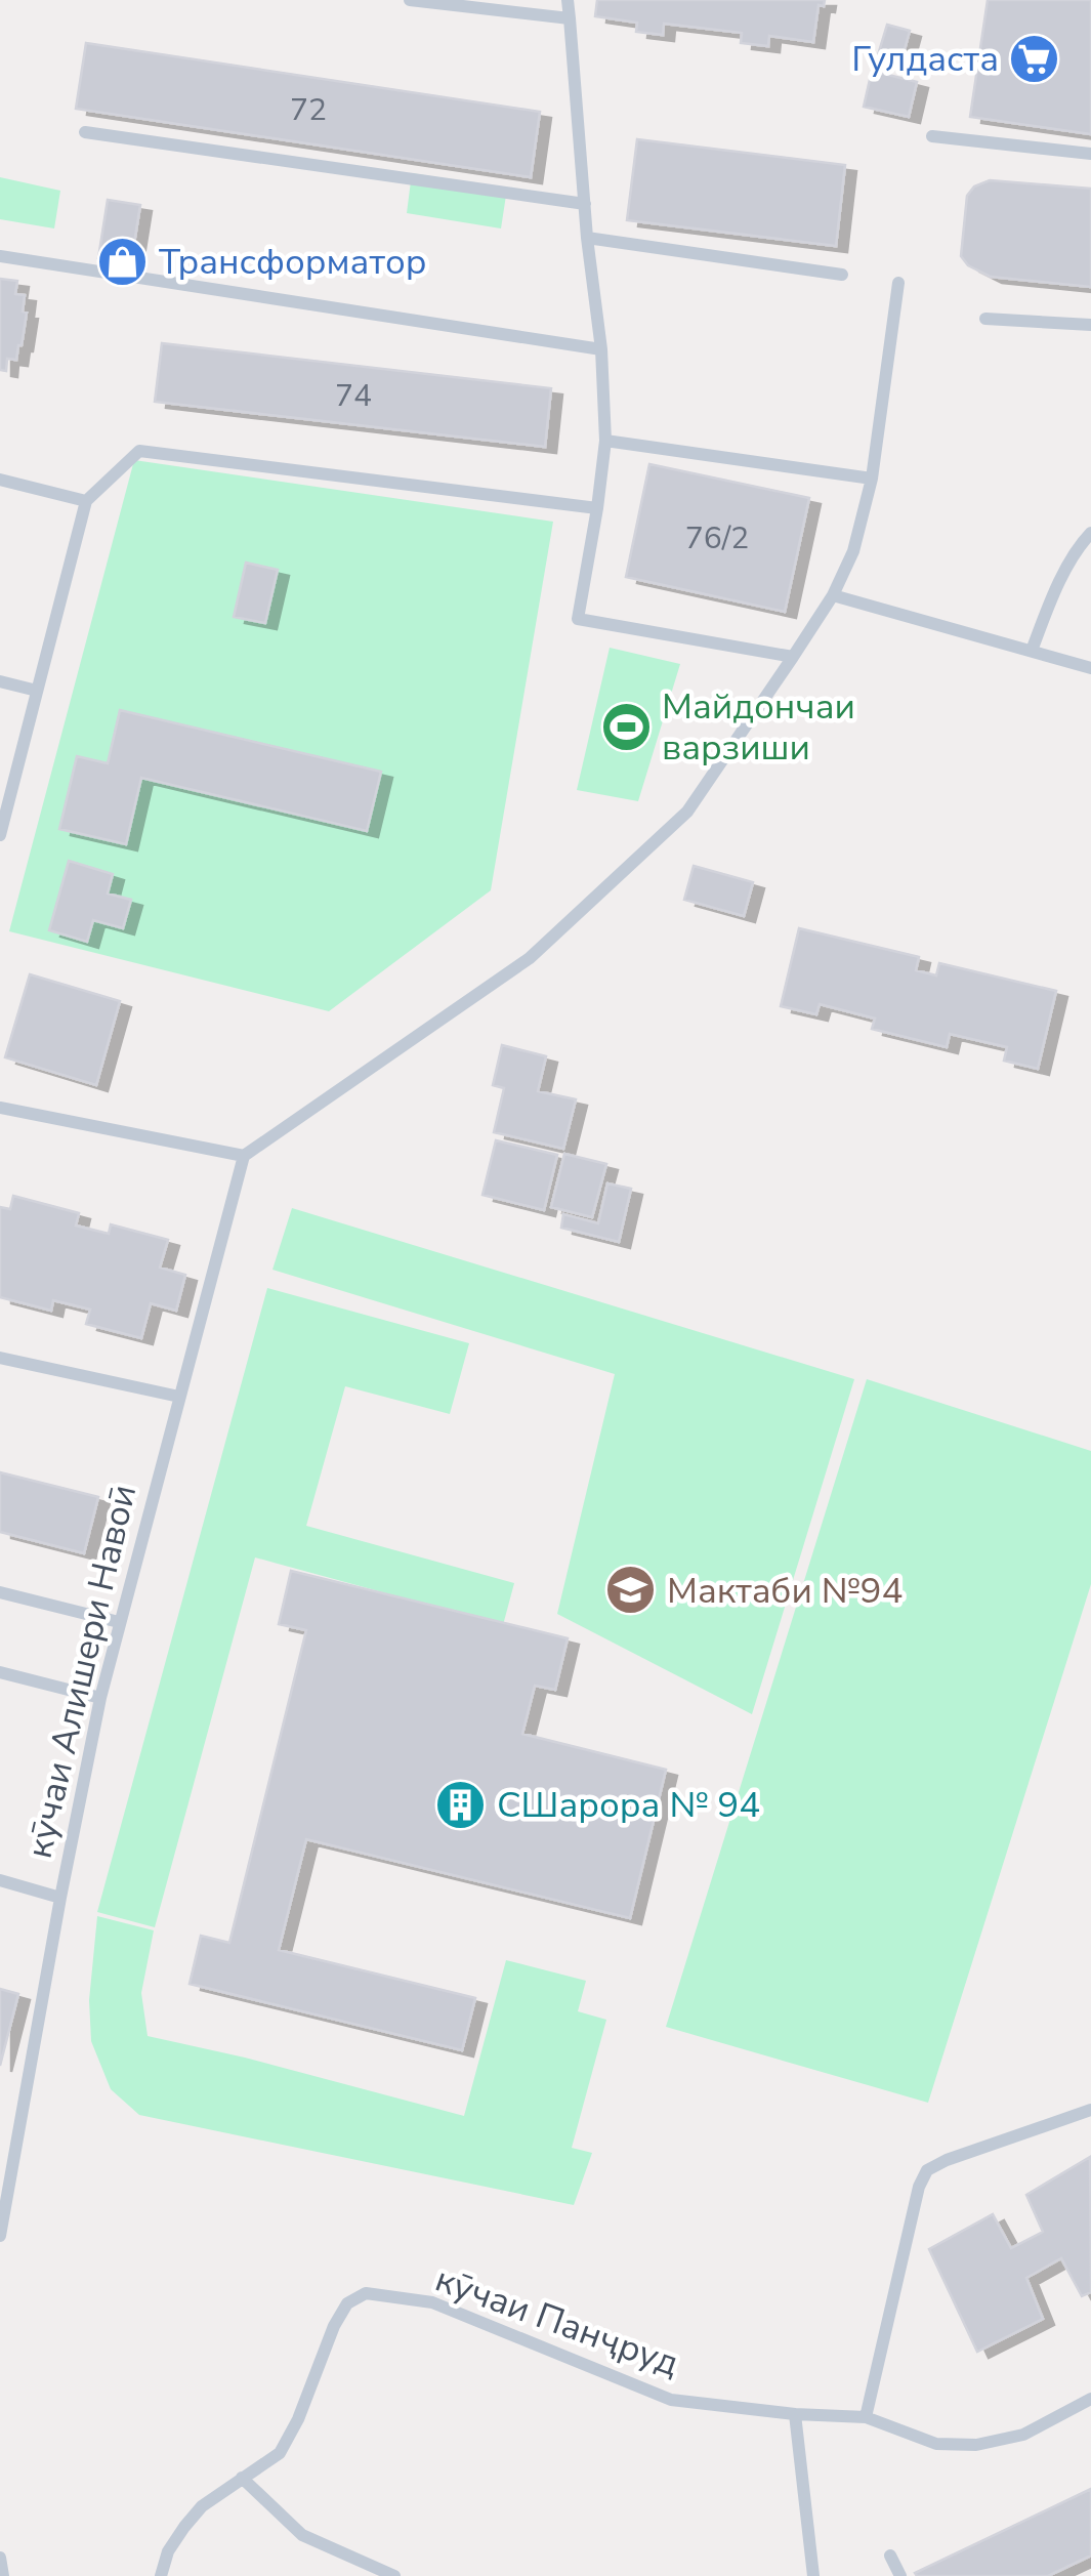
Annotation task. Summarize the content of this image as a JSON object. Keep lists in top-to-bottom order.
{
  "streets": {
    "lane": ["кӯчаи Алишери Навоӣ", "кӯчаи Панҷруд"]
  },
  "places": {
    "supermarket": ["Гулдаста"],
    "shop": ["Трансформатор"],
    "sports": ["Майдончаи варзиши"],
    "school or university": ["Мактаби №94"],
    "building": ["СШарора № 94"]
  },
  "house_numbers": ["72", "74", "76/2"]
}
